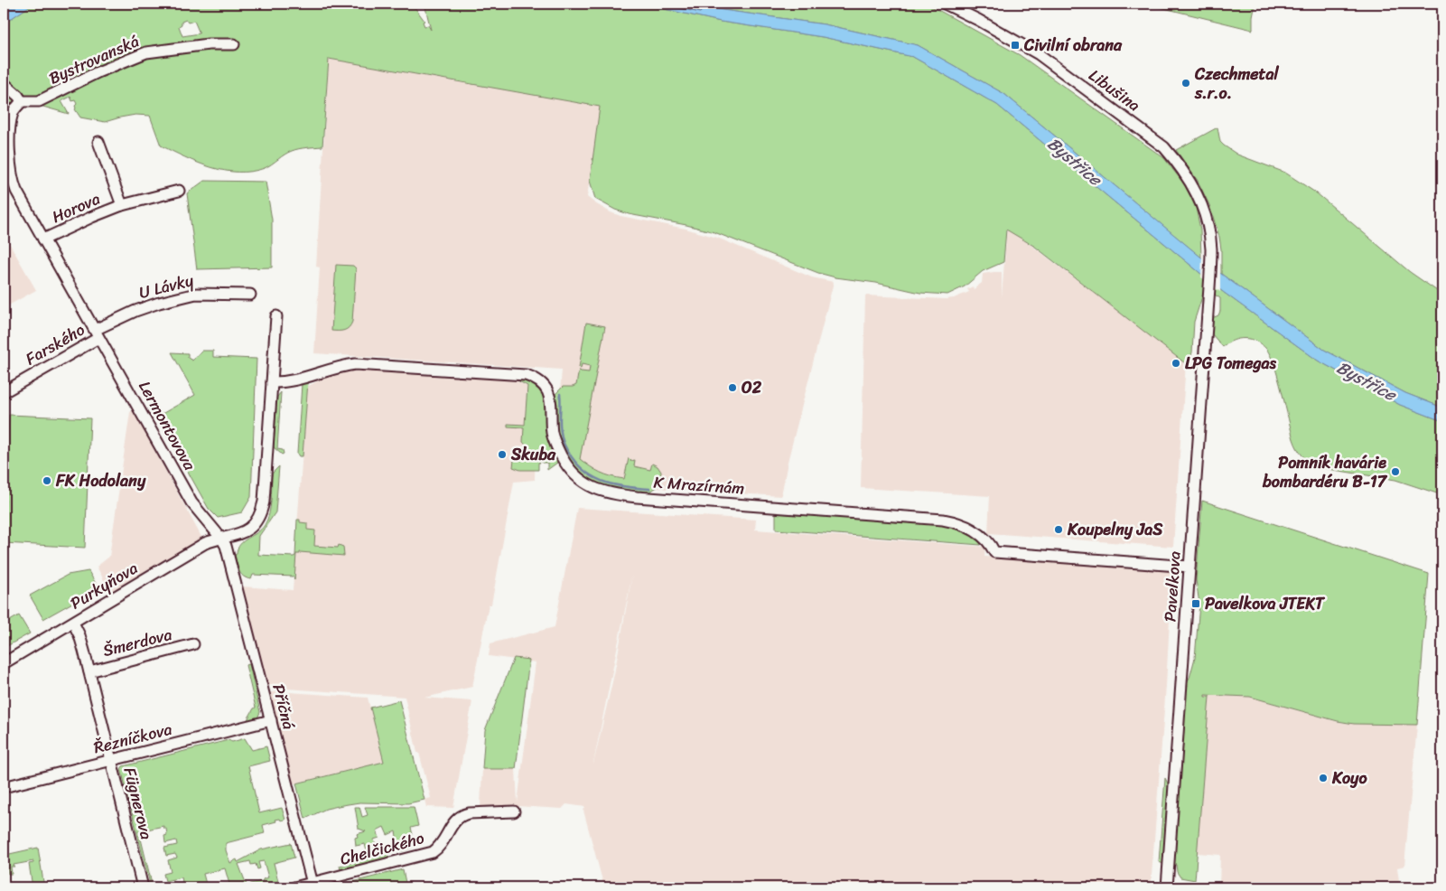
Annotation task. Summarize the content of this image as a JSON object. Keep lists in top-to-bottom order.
{
  "streets": {
    "street": [
      "Bystrovanská",
      "Libušina",
      "Horova",
      "U Lávky",
      "Farského",
      "Lermontovova",
      "K Mrazírnám",
      "Purkyňova",
      "Pavelkova",
      "Šmerdova",
      "Příčná",
      "Řezníčkova",
      "Fügnerova",
      "Chelčického"
    ]
  },
  "crossings": [
    ["Bystrovanská", "Lermontovova"],
    ["Libušina", "Pavelkova"],
    ["Horova", "Lermontovova"],
    ["U Lávky", "Farského"],
    ["U Lávky", "Lermontovova"],
    ["Farského", "Lermontovova"],
    ["Lermontovova", "Purkyňova"],
    ["Lermontovova", "Příčná"],
    ["K Mrazírnám", "Pavelkova"],
    ["Purkyňova", "Příčná"],
    ["Purkyňova", "Fügnerova"],
    ["Šmerdova", "Fügnerova"],
    ["Příčná", "Řezníčkova"],
    ["Příčná", "Chelčického"],
    ["Řezníčkova", "Fügnerova"]
  ],
  "water": ["Bystřice"],
  "places": {
    "transit": ["Civilní obrana", "Pavelkova JTEKT"],
    "other": [
      "Czechmetal s.r.o.",
      "LPG Tomegas",
      "O2",
      "Skuba",
      "Pomník havárie bombardéru B-17",
      "FK Hodolany",
      "Koupelny JaS",
      "Koyo"
    ]
  }
}
